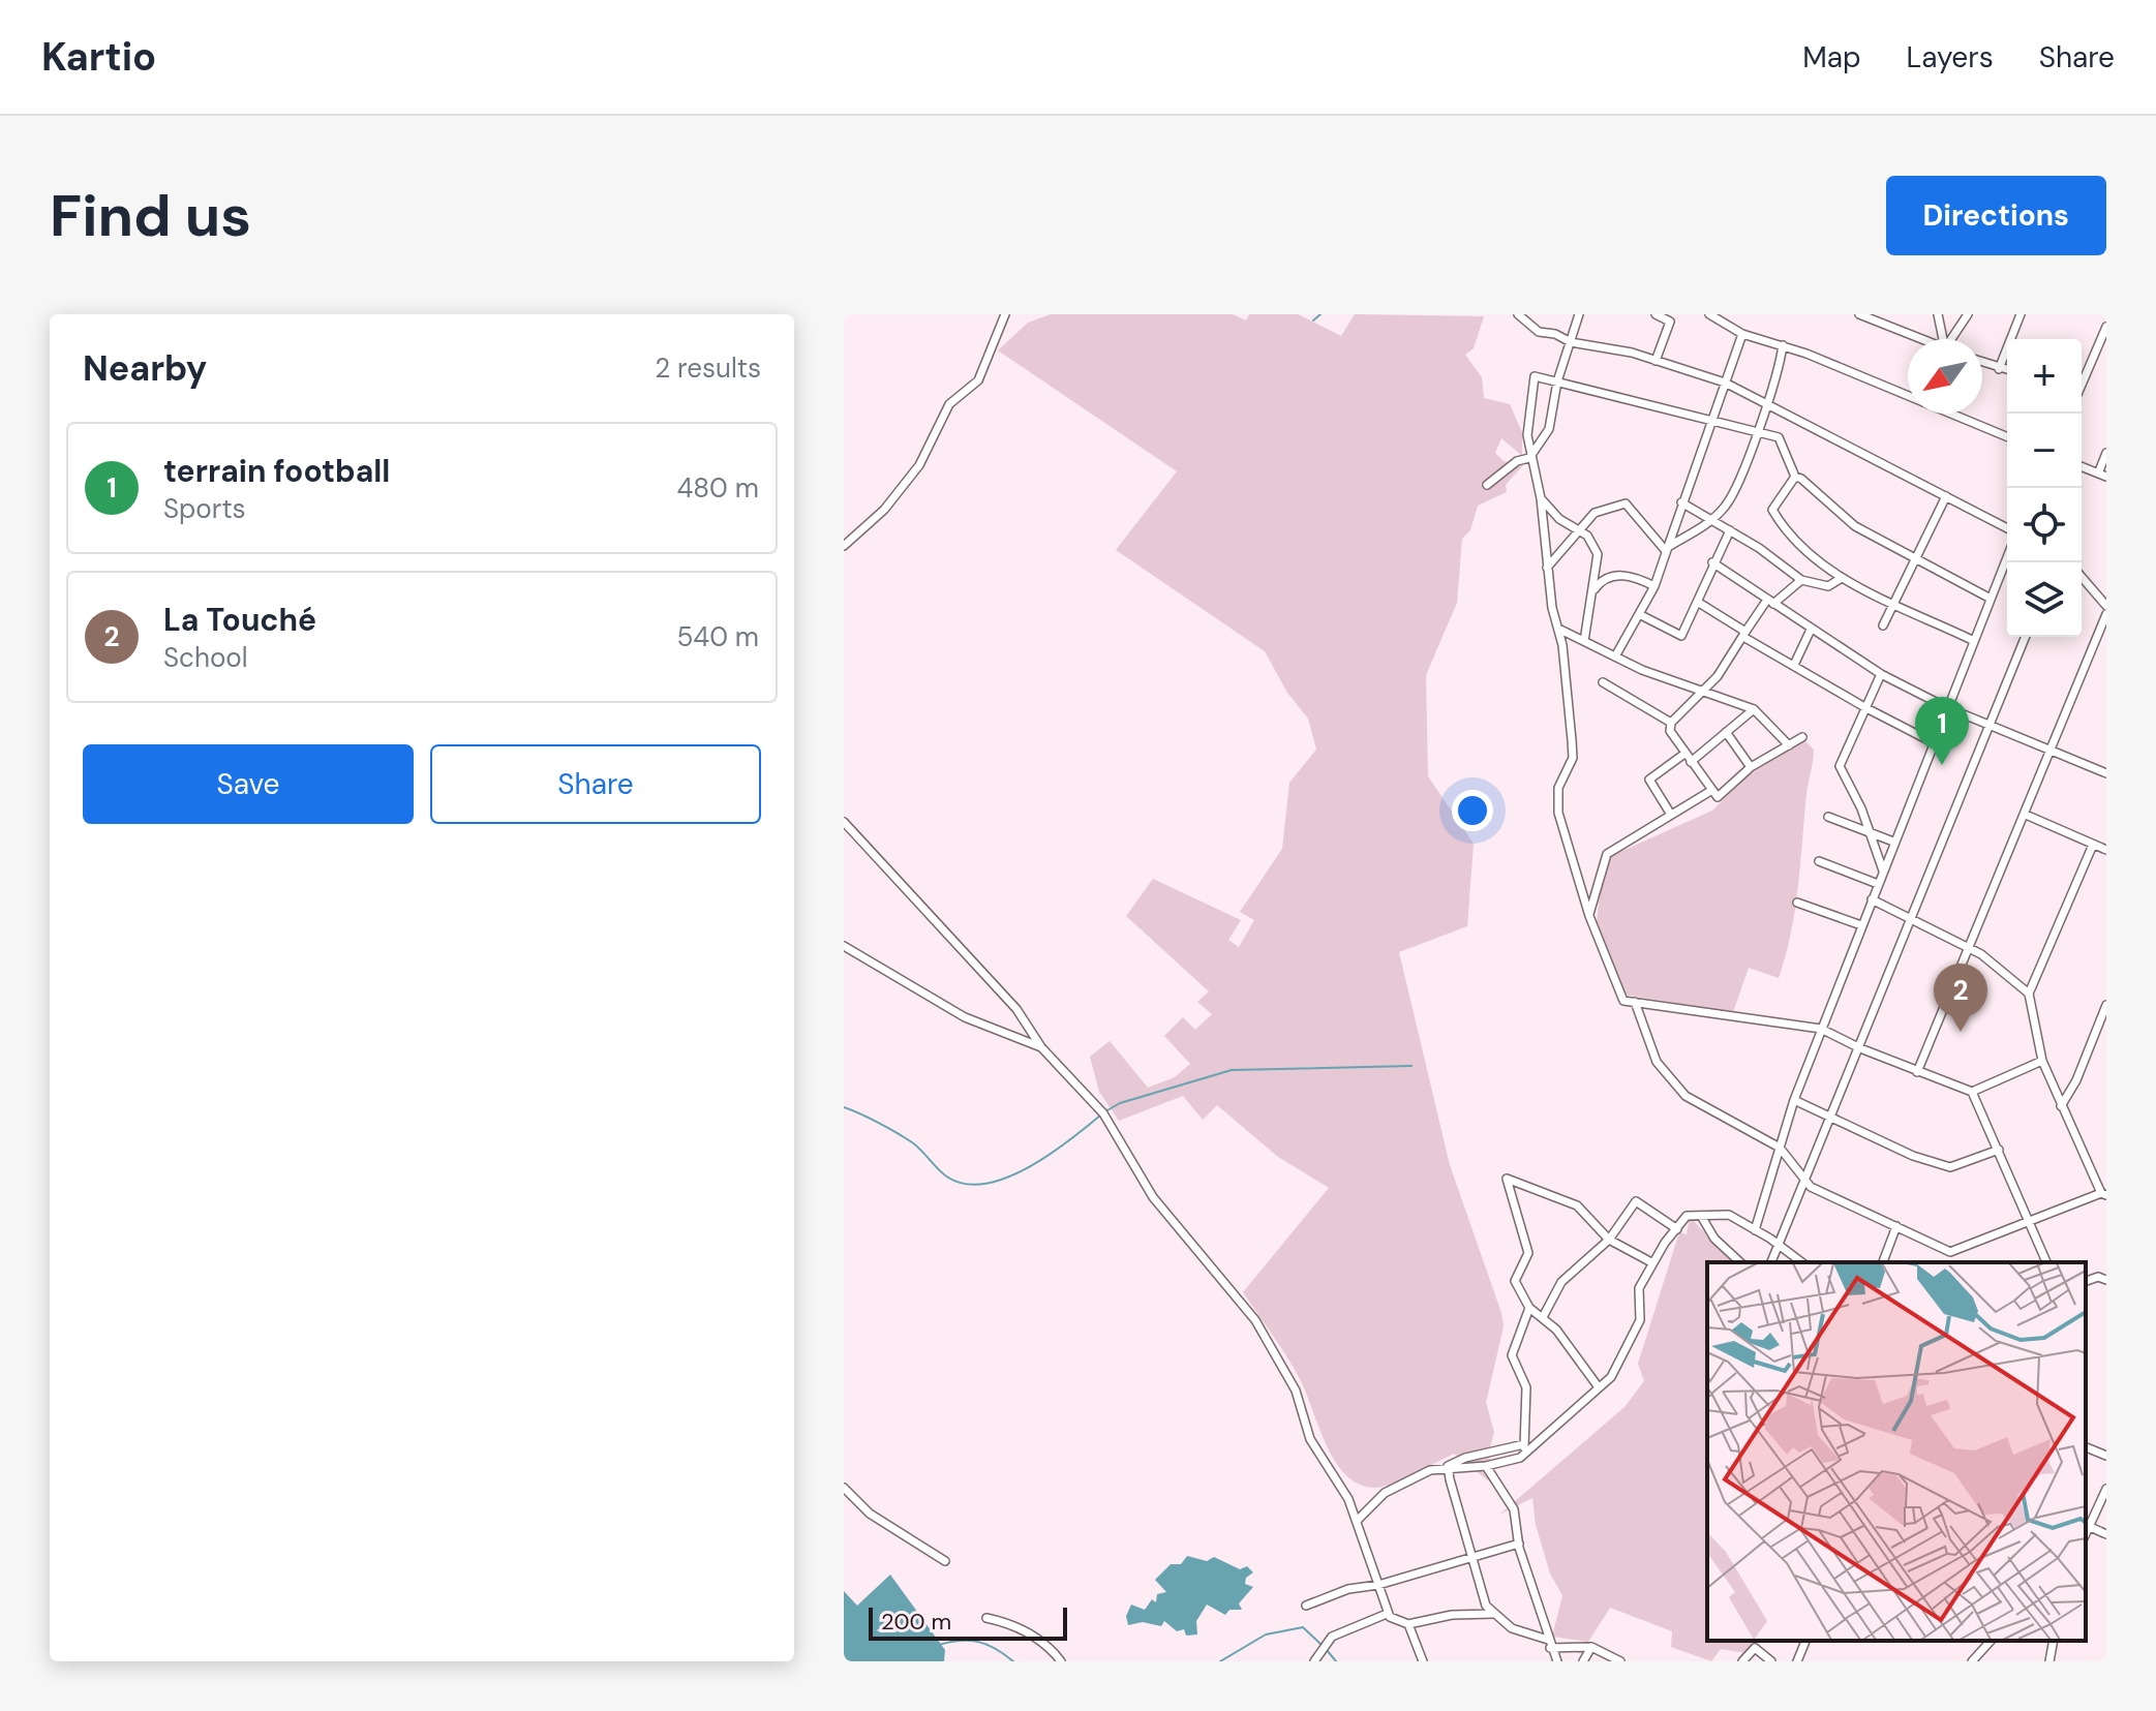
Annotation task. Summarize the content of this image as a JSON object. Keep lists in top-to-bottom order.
{
  "scale_bar": "200 m",
  "north": "bottom left",
  "page": {
    "header": "Kartio",
    "nav": ["Map", "Layers", "Share"],
    "buttons": [
      "Directions",
      ["Save", "Share"]
    ],
    "title": "Find us",
    "heading": ["Nearby", "2 results"],
    "map_buttons": ["+", "−"],
    "list": [
      {
        "mark": "1",
        "name": "terrain football",
        "note": "Sports",
        "value": "480 m"
      },
      {
        "mark": "2",
        "name": "La Touché",
        "note": "School",
        "value": "540 m"
      }
    ],
    "pins": ["1", "2"],
    "scale": "200 m"
  }
}
